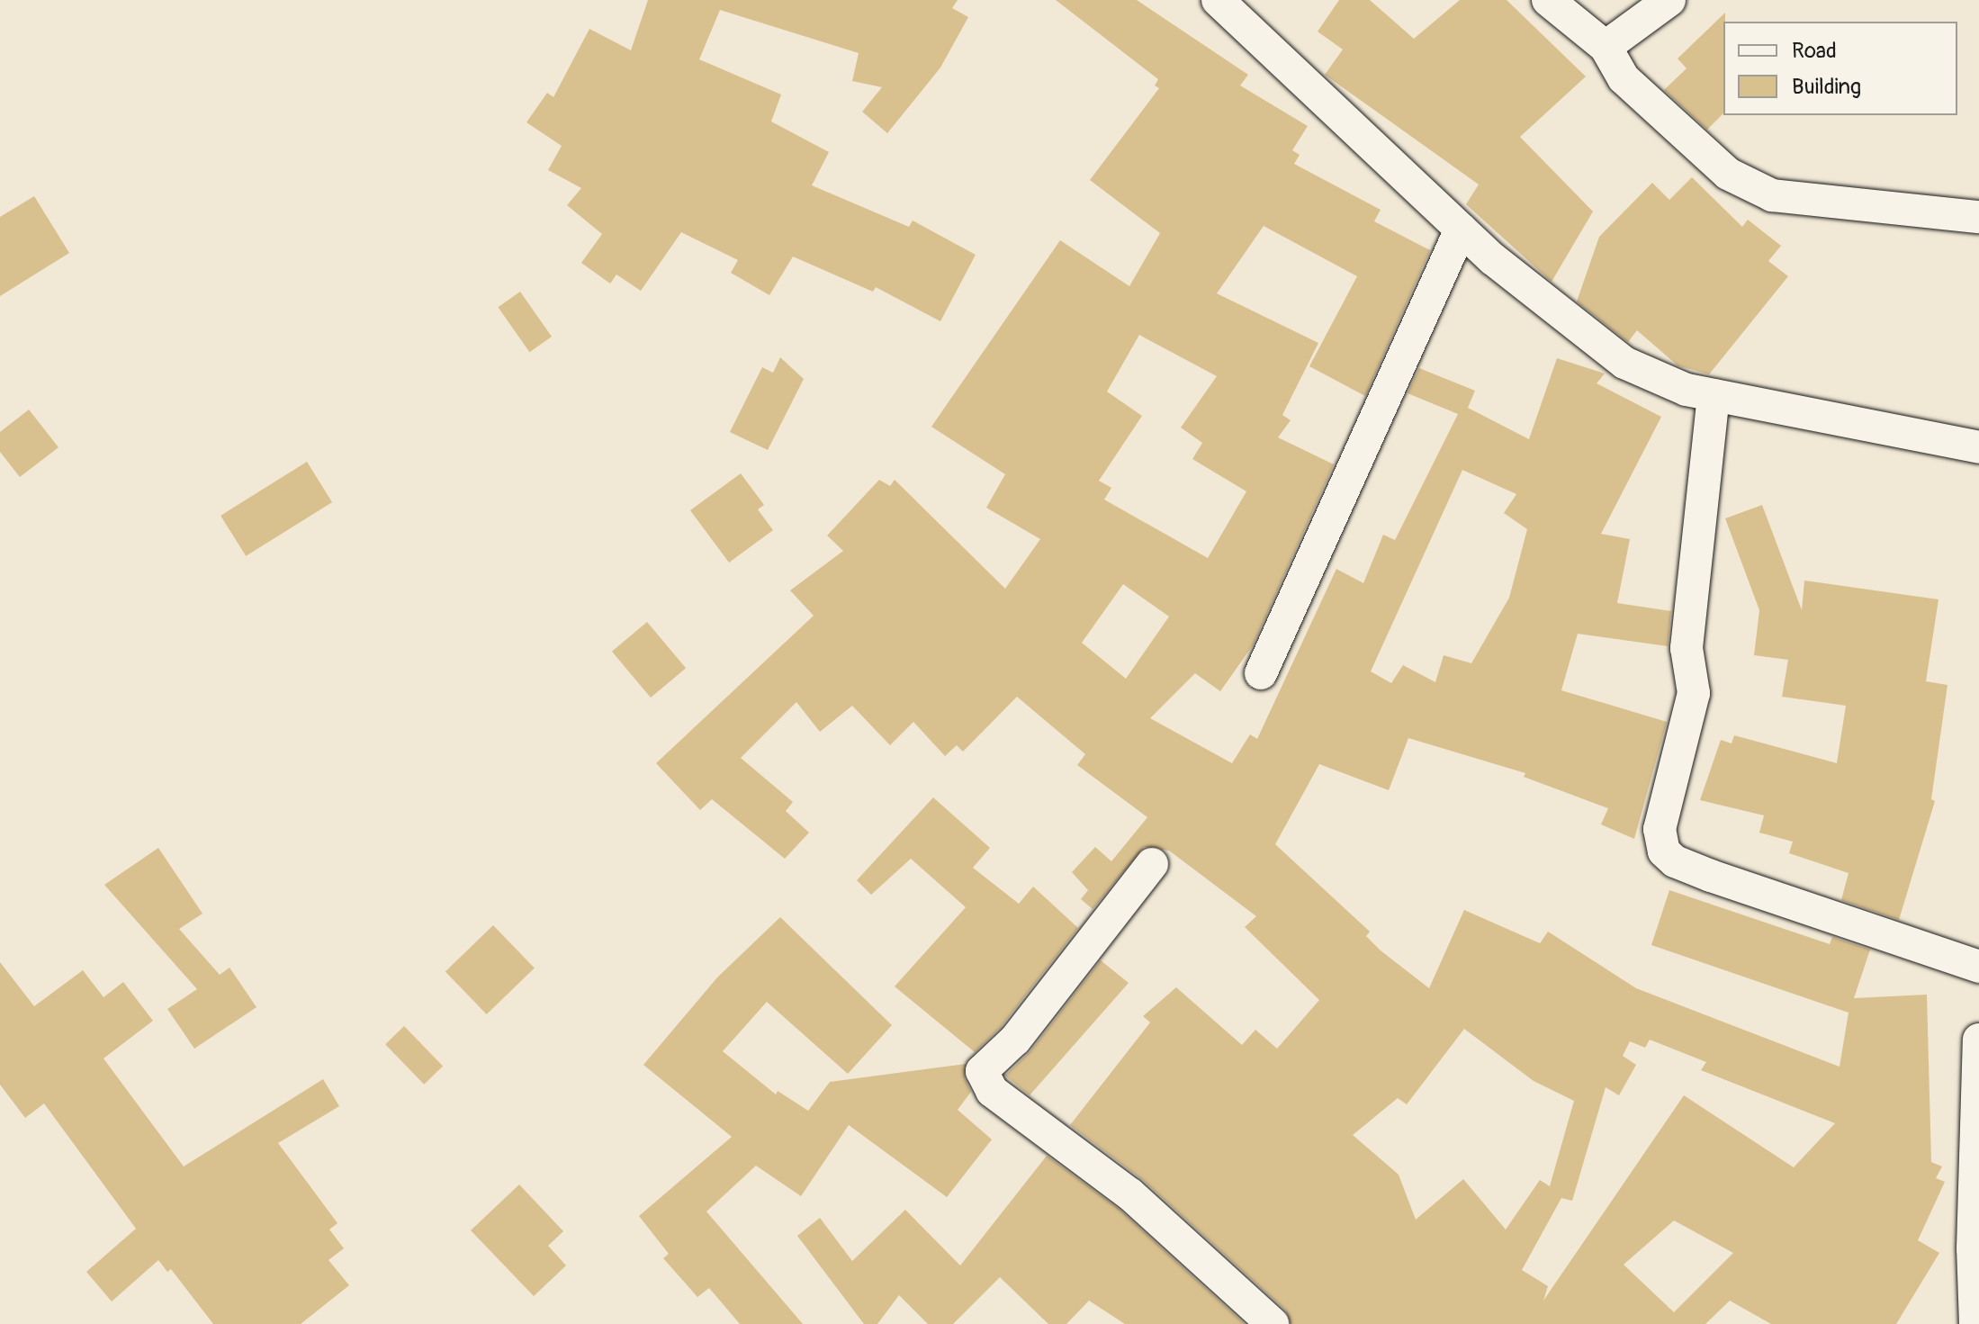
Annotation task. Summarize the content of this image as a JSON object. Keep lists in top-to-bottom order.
{
  "legend": ["Road", "Building"]
}
